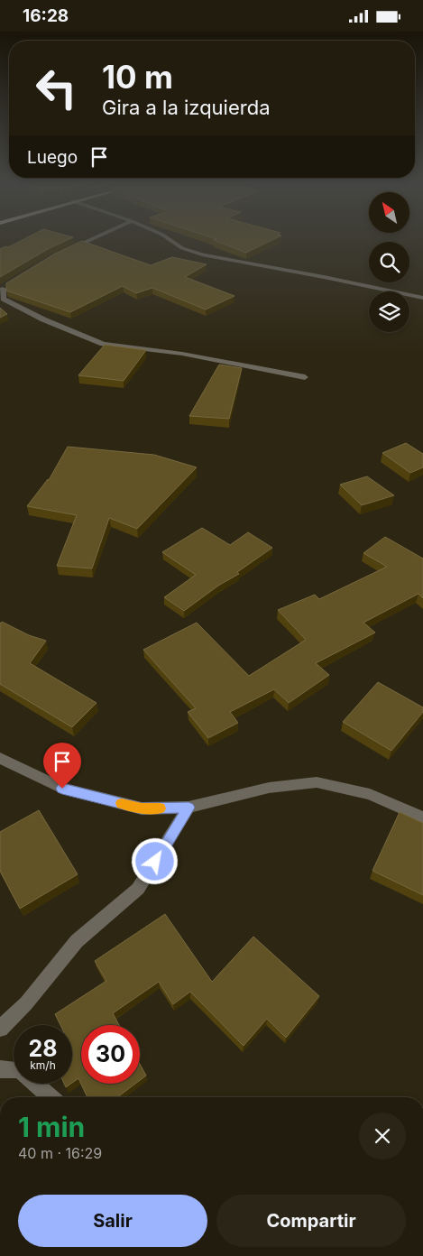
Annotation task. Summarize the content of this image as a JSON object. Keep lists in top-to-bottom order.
{
  "north": "top left",
  "page": {
    "status": "16:28",
    "turn": ["10 m", "Gira a la izquierda"],
    "then": "Luego",
    "speed": "28 km/h",
    "limit": "30",
    "heading": ["1 min", "40 m · 16:29"],
    "buttons": ["Salir", "Compartir"]
  }
}
